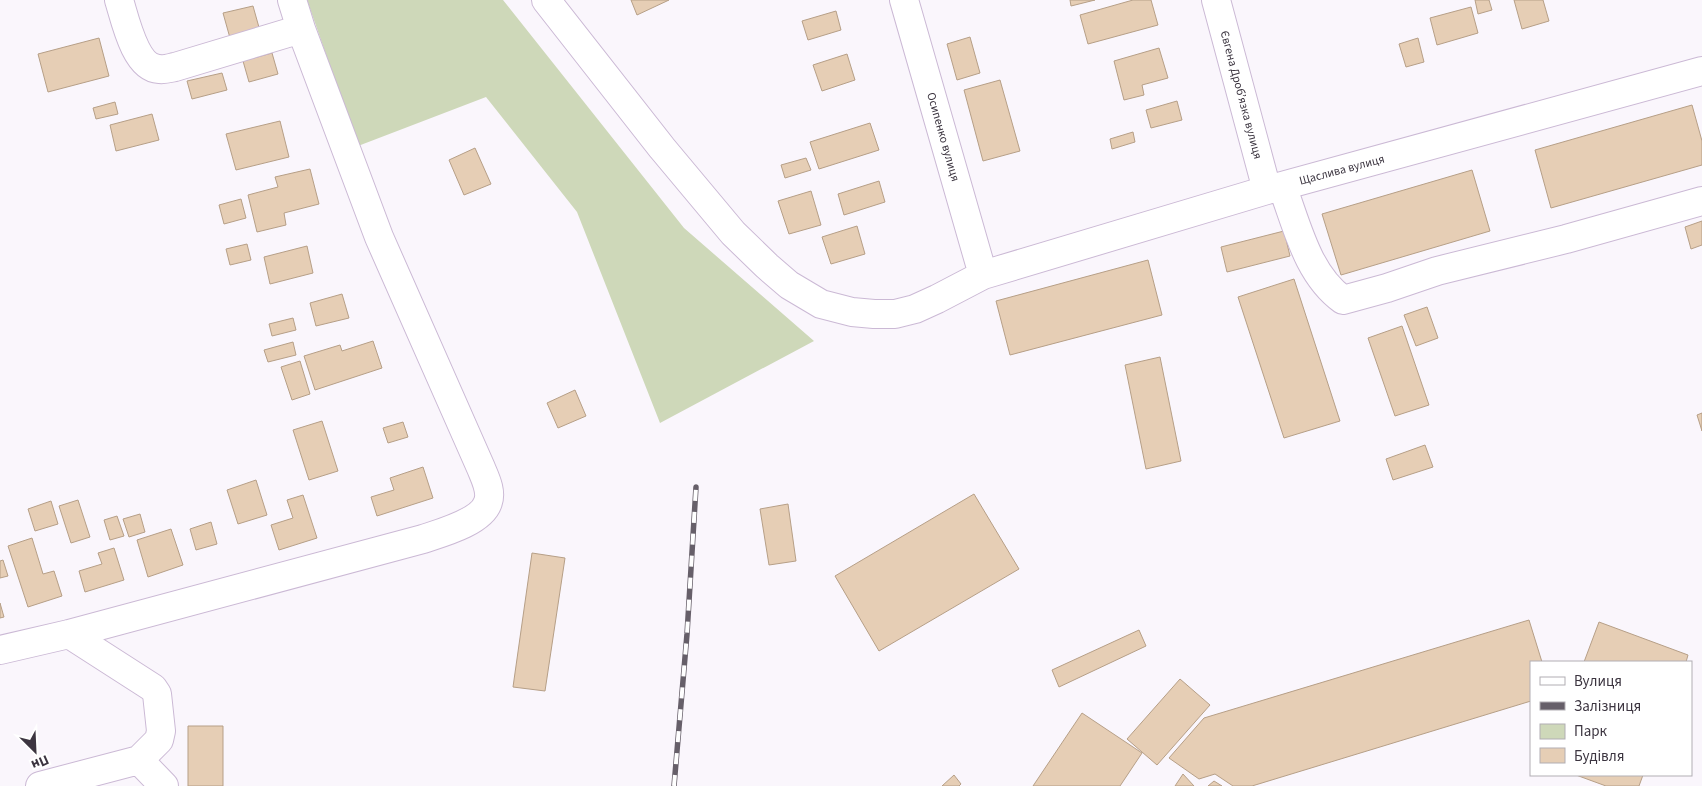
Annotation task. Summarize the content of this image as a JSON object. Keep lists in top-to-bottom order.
{
  "streets": {
    "street": ["Євгена Дроб’язка вулиця", "Осипенко вулиця", "Щаслива вулиця"]
  },
  "crossings": [
    ["Євгена Дроб’язка вулиця", "Щаслива вулиця"],
    ["Осипенко вулиця", "Щаслива вулиця"]
  ],
  "legend": [
    "Вулиця",
    "Залізниця",
    "Парк",
    "Будівля"
  ],
  "north": "bottom right"
}
